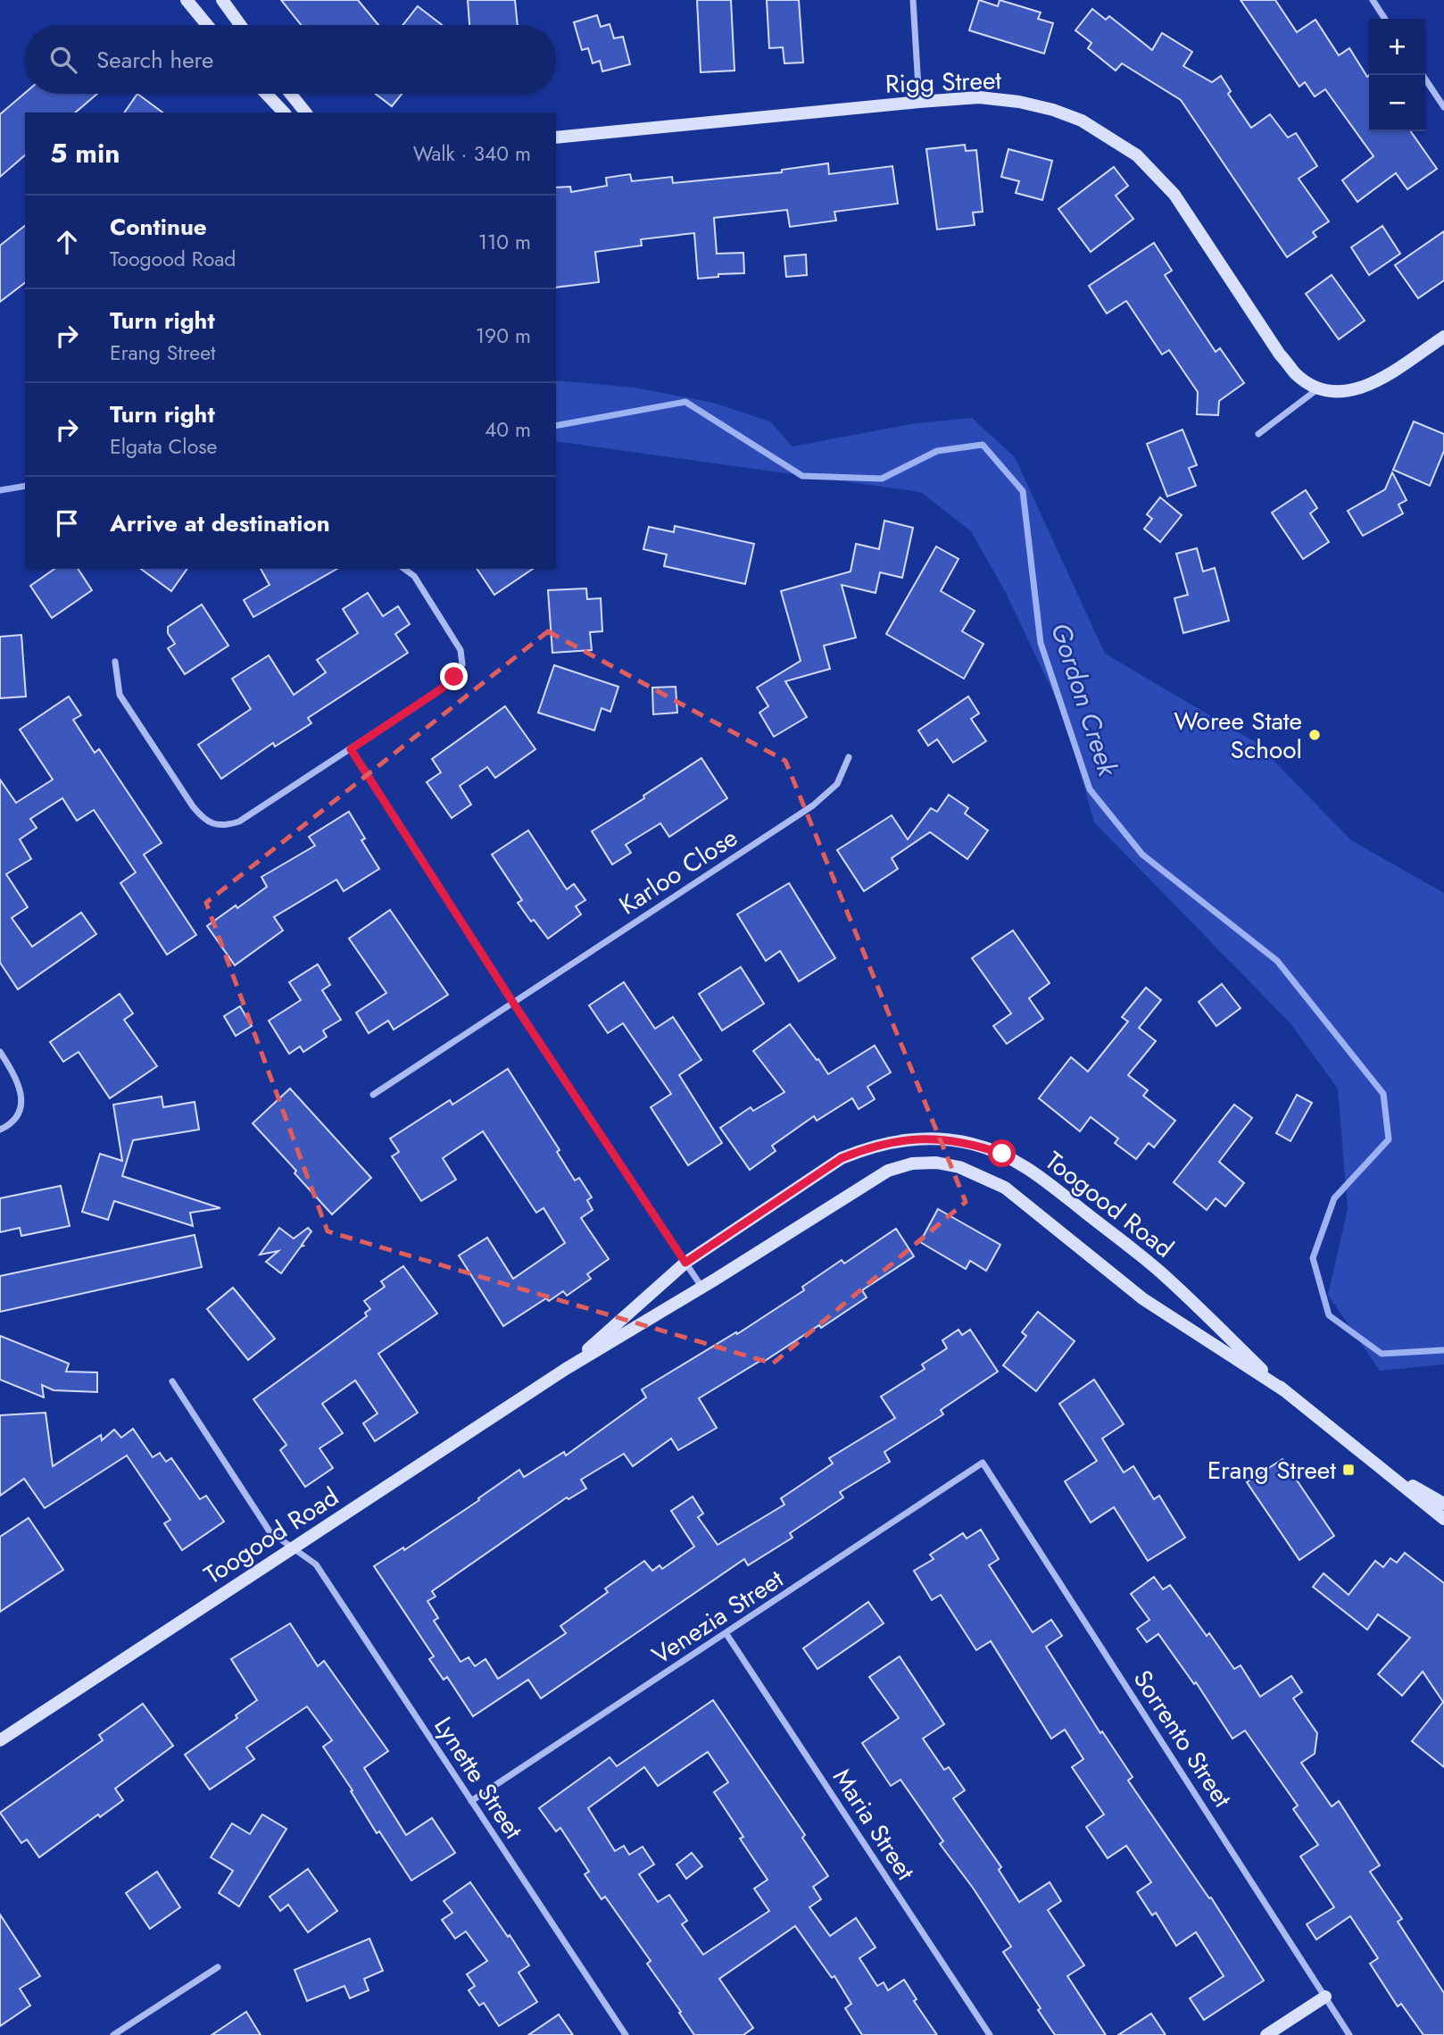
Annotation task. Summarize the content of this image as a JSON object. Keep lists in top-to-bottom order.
{
  "streets": {
    "street": [
      "Rigg Street",
      "Karloo Close",
      "Toogood Road",
      "Venezia Street",
      "Sorrento Street",
      "Lynette Street",
      "Maria Street"
    ]
  },
  "crossings": [
    ["Toogood Road", "Lynette Street"],
    ["Venezia Street", "Sorrento Street"],
    ["Venezia Street", "Lynette Street"],
    ["Venezia Street", "Maria Street"]
  ],
  "water": ["Gordon Creek"],
  "places": {
    "other": ["Woree State School"],
    "transit": ["Erang Street"]
  },
  "page": {
    "map_buttons": ["+", "−"],
    "search": "Search here",
    "heading": ["5 min", "Walk · 340 m"],
    "list": [
      ["Continue", "Toogood Road", "110 m"],
      ["Turn right", "Erang Street", "190 m"],
      ["Turn right", "Elgata Close", "40 m"],
      "Arrive at destination"
    ]
  }
}
